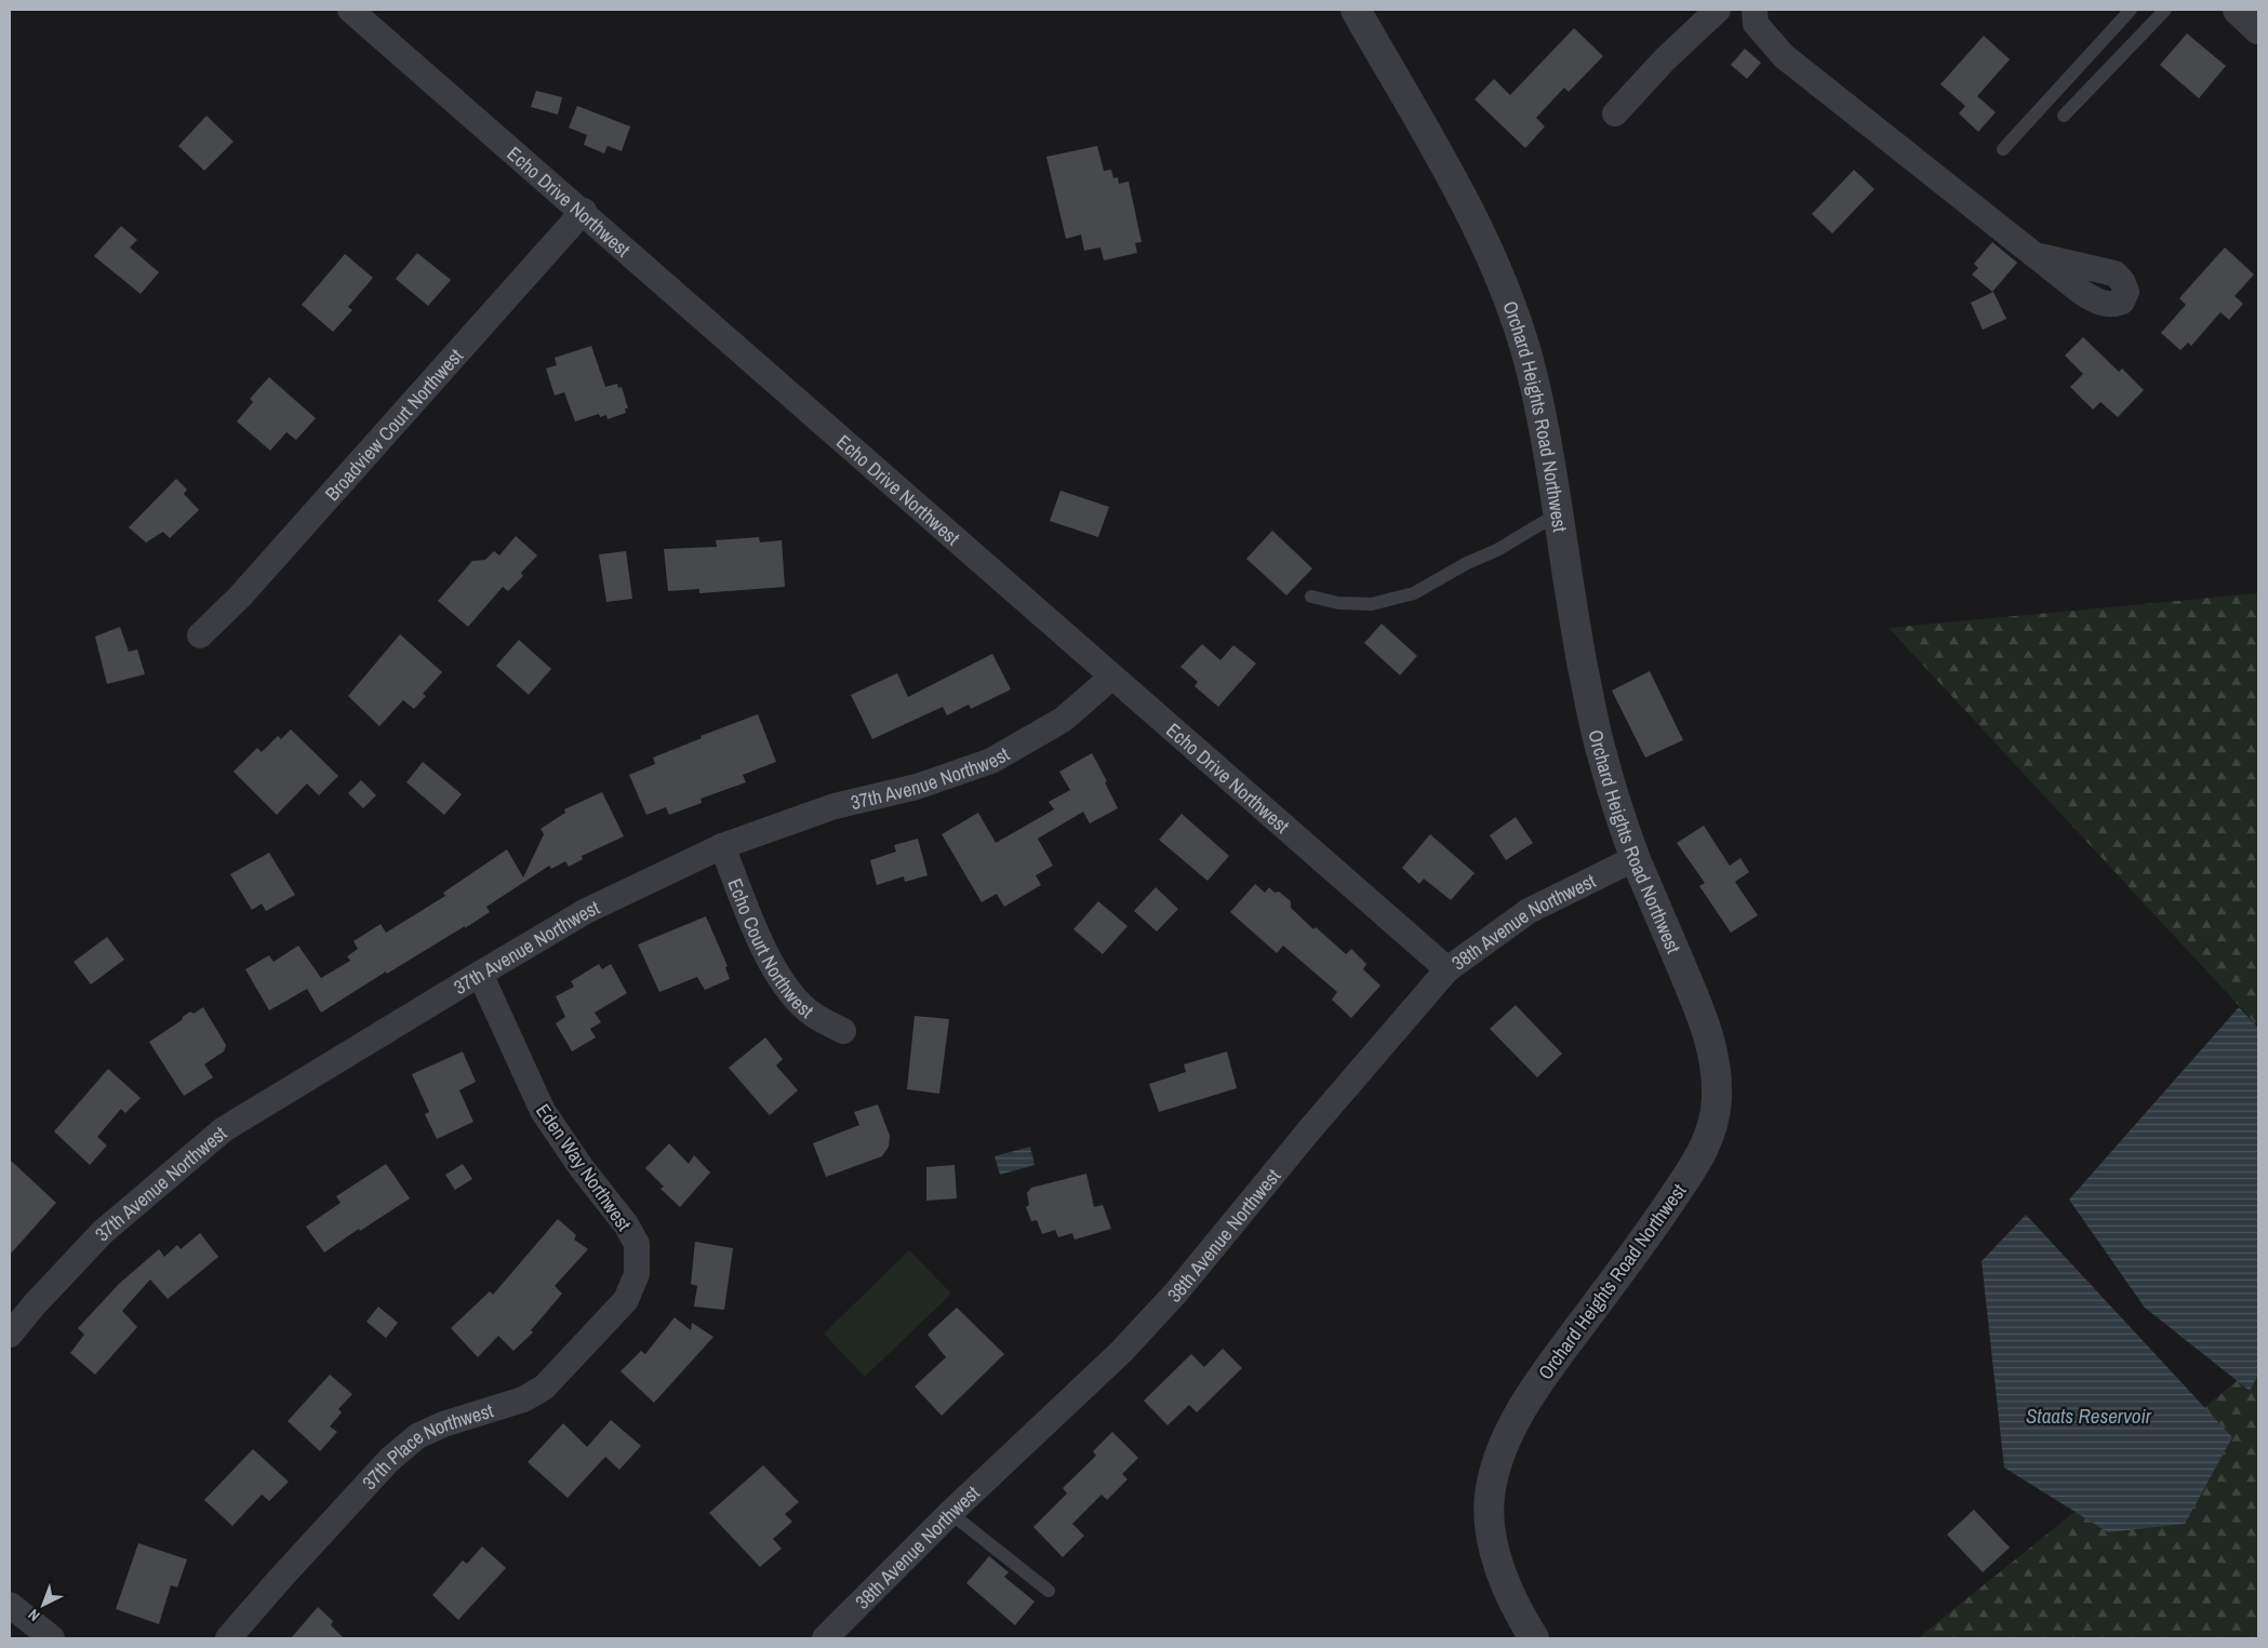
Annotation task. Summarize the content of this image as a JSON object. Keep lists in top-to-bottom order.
{
  "streets": {
    "street": [
      "Echo Drive Northwest",
      "Orchard Heights Road Northwest",
      "Broadview Court Northwest",
      "37th Avenue Northwest",
      "38th Avenue Northwest",
      "Echo Court Northwest",
      "Eden Way Northwest",
      "37th Place Northwest"
    ]
  },
  "crossings": [
    ["Echo Drive Northwest", "Broadview Court Northwest"],
    ["Echo Drive Northwest", "37th Avenue Northwest"],
    ["Echo Drive Northwest", "38th Avenue Northwest"],
    ["Orchard Heights Road Northwest", "38th Avenue Northwest"],
    ["37th Avenue Northwest", "Echo Court Northwest"],
    ["37th Avenue Northwest", "Eden Way Northwest"],
    ["Eden Way Northwest", "37th Place Northwest"]
  ],
  "water": ["Staats Reservoir"],
  "north": "bottom left"
}
